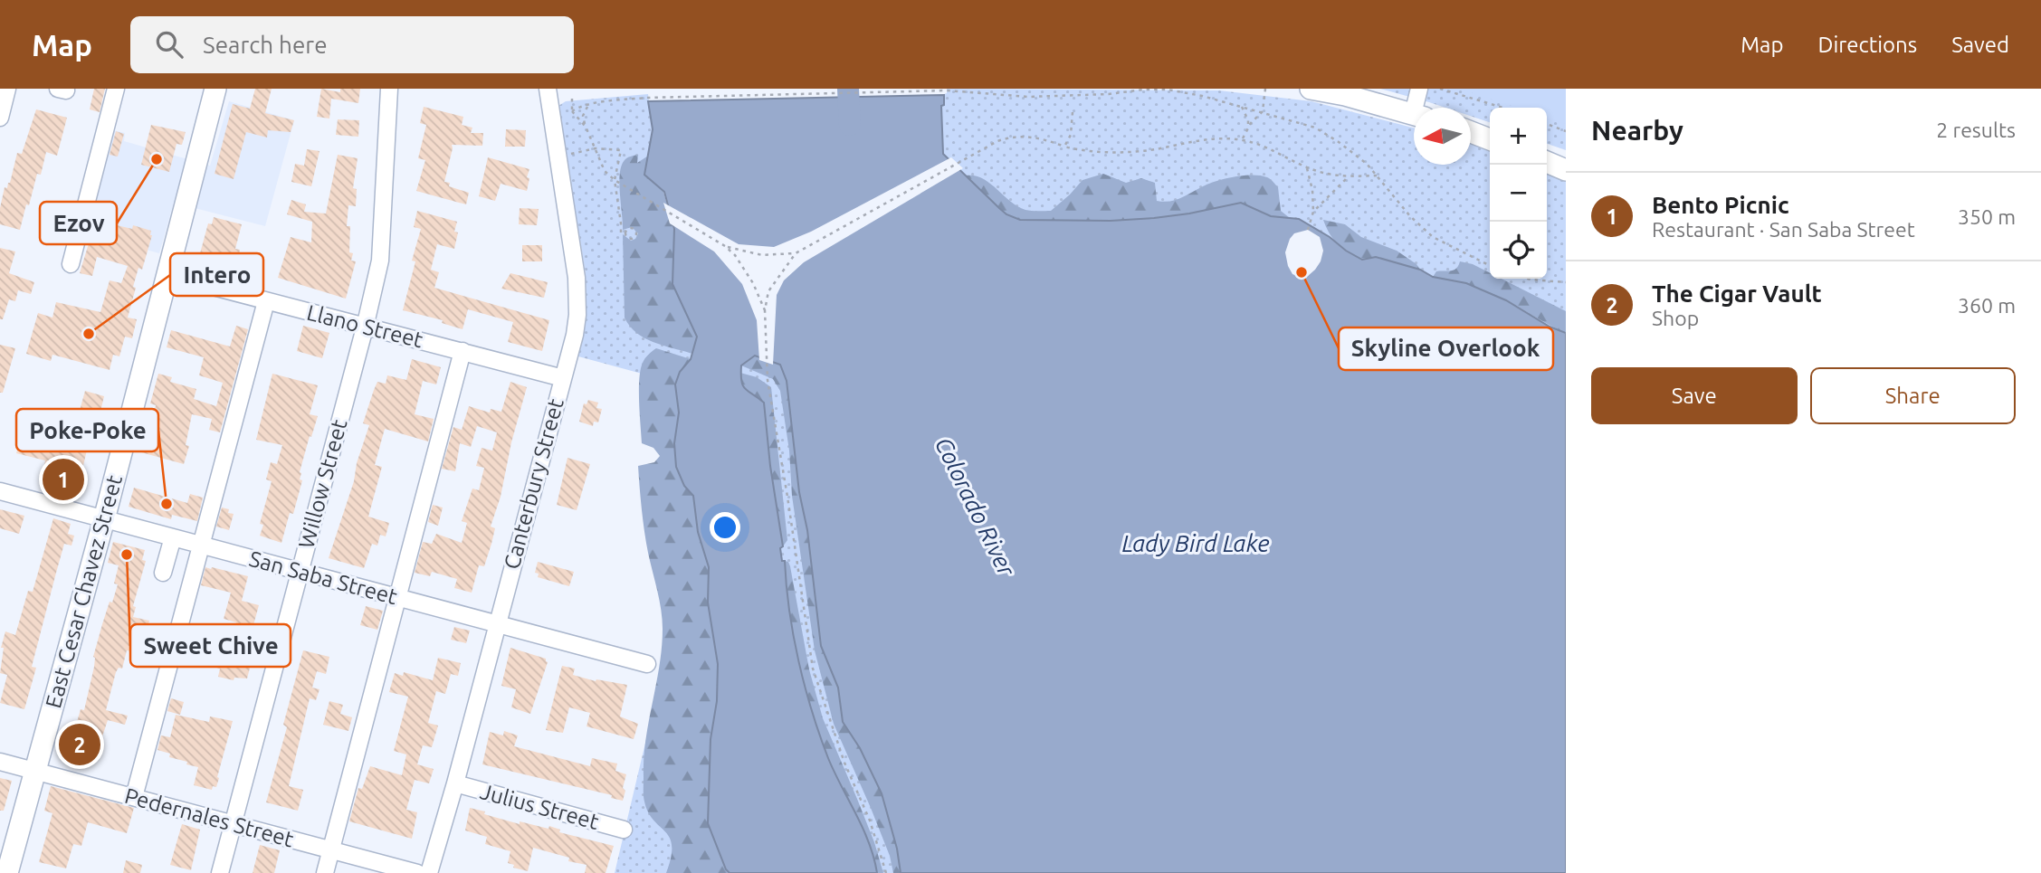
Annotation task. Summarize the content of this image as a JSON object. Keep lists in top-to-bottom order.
{
  "streets": {
    "main road": ["East Cesar Chavez Street"],
    "street": [
      "Llano Street",
      "Willow Street",
      "Canterbury Street",
      "San Saba Street",
      "Julius Street",
      "Pedernales Street"
    ]
  },
  "crossings": [
    ["Llano Street", "Willow Street"],
    ["Llano Street", "Canterbury Street"],
    ["Llano Street", "East Cesar Chavez Street"],
    ["Willow Street", "San Saba Street"],
    ["Willow Street", "Pedernales Street"],
    ["Canterbury Street", "San Saba Street"],
    ["Canterbury Street", "Julius Street"],
    ["San Saba Street", "East Cesar Chavez Street"],
    ["East Cesar Chavez Street", "Pedernales Street"]
  ],
  "water": ["Colorado River", "Lady Bird Lake"],
  "places": [
    "Ezov",
    "Skyline Overlook",
    "Intero",
    "Poke-Poke",
    "Sweet Chive"
  ],
  "north": "left",
  "page": {
    "header": "Map",
    "search": "Search here",
    "nav": ["Map", "Directions", "Saved"],
    "heading": ["Nearby", "2 results"],
    "map_buttons": ["+", "−"],
    "list": [
      {
        "mark": "1",
        "name": "Bento Picnic",
        "note": "Restaurant · San Saba Street",
        "value": "350 m"
      },
      {
        "mark": "2",
        "name": "The Cigar Vault",
        "note": "Shop",
        "value": "360 m"
      }
    ],
    "buttons": ["Save", "Share"],
    "pins": ["1", "2"]
  }
}
